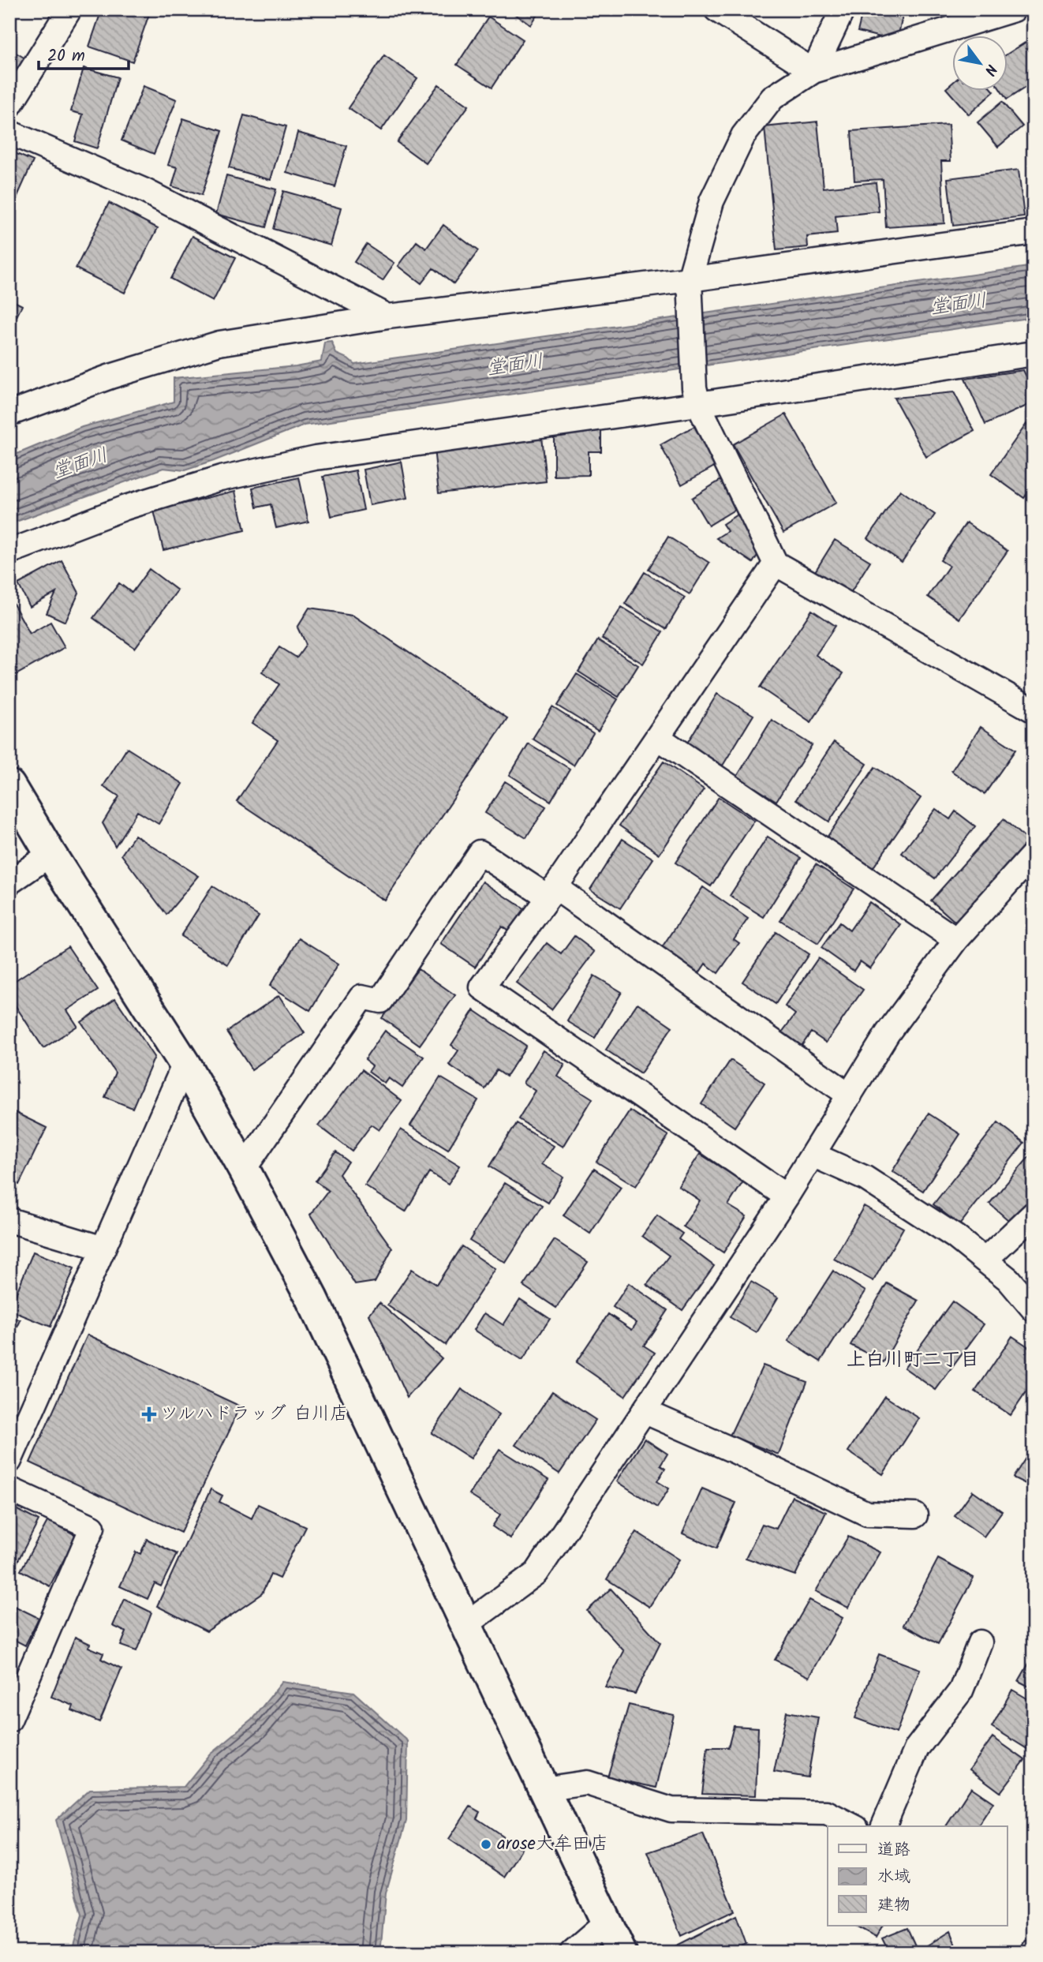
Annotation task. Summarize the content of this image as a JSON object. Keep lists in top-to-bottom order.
{
  "districts": ["上白川町二丁目"],
  "water": ["堂面川"],
  "places": {
    "health": ["ツルハドラッグ 白川店"],
    "other": ["arose大牟田店"]
  },
  "legend": ["道路", "水域", "建物"],
  "scale_bar": "20 m",
  "north": "bottom right"
}
